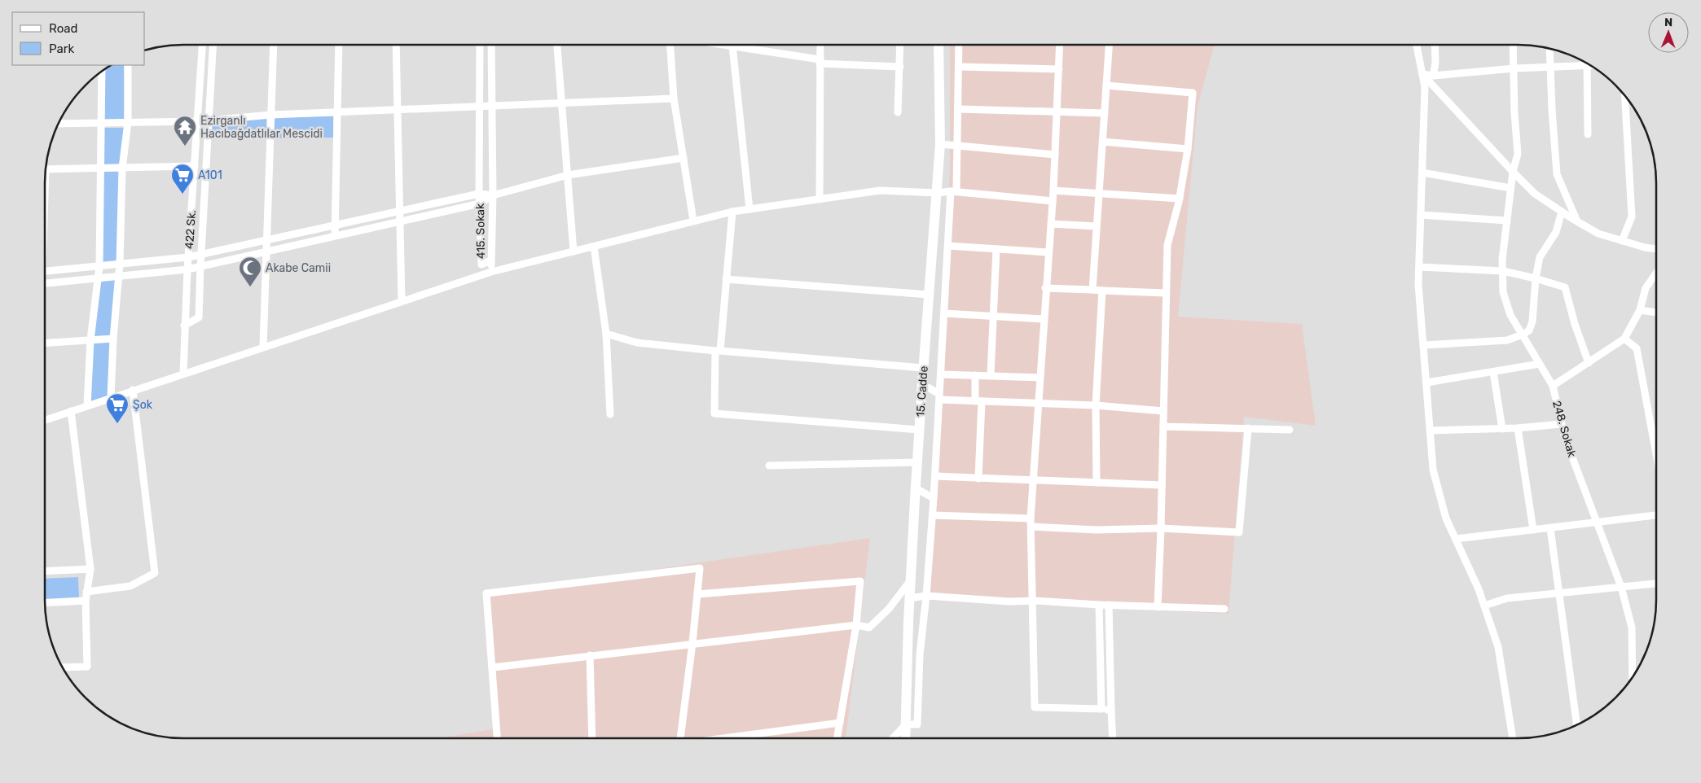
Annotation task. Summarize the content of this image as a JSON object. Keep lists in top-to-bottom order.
{
  "streets": {
    "main road": ["15. Cadde"],
    "street": ["422 Sk.", "415. Sokak", "248. Sokak"]
  },
  "places": {
    "temple": ["Ezirganlı Hacıbağdatlılar Mescidi"],
    "supermarket": ["A101", "Şok"],
    "mosque": ["Akabe Camii"]
  },
  "legend": ["Road", "Park"],
  "north": "top"
}
